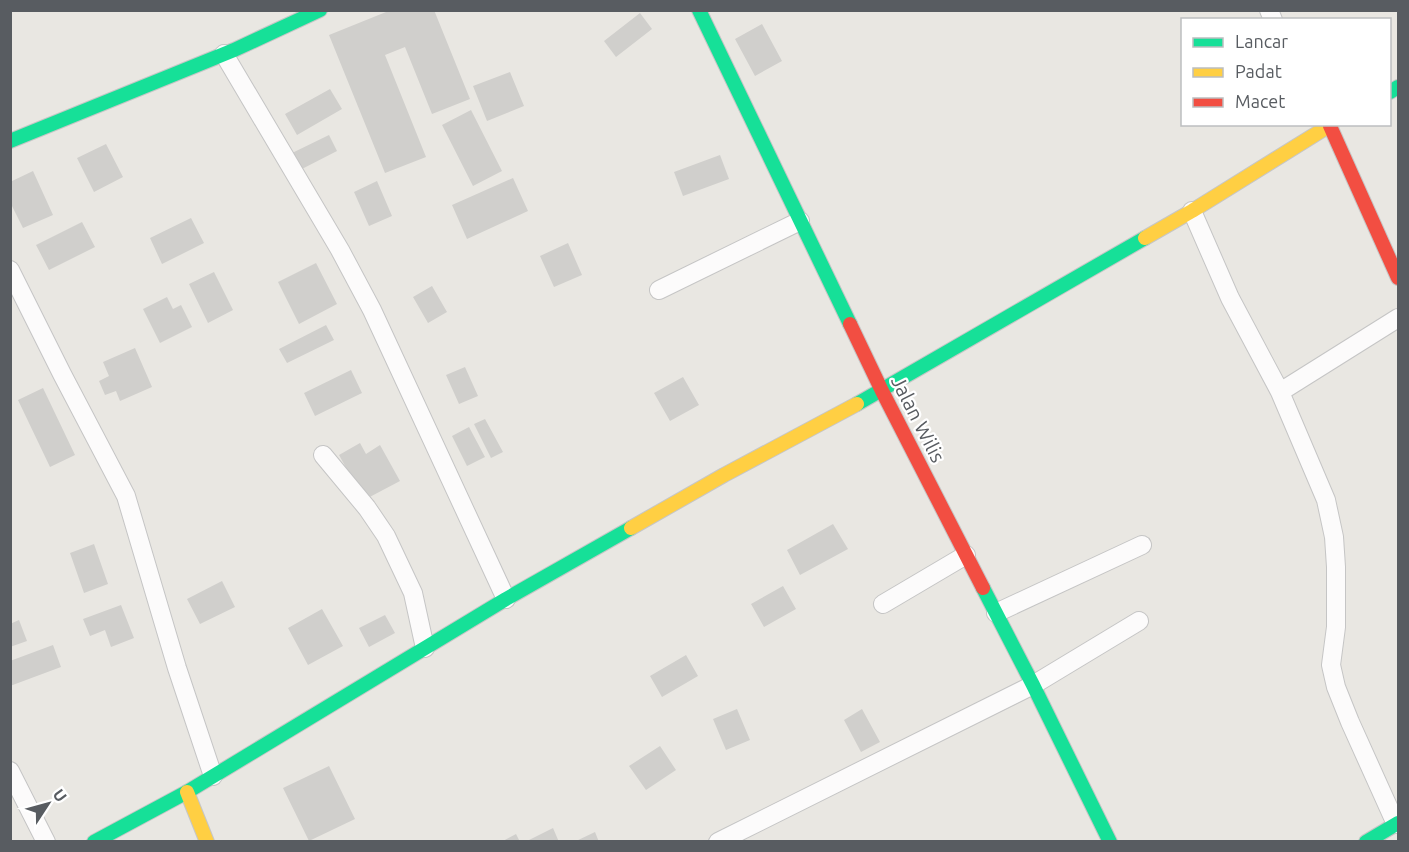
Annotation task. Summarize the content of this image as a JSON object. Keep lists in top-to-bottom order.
{
  "streets": {
    "main road": ["Jalan Wilis"]
  },
  "legend": ["Lancar", "Padat", "Macet"],
  "north": "top right"
}
